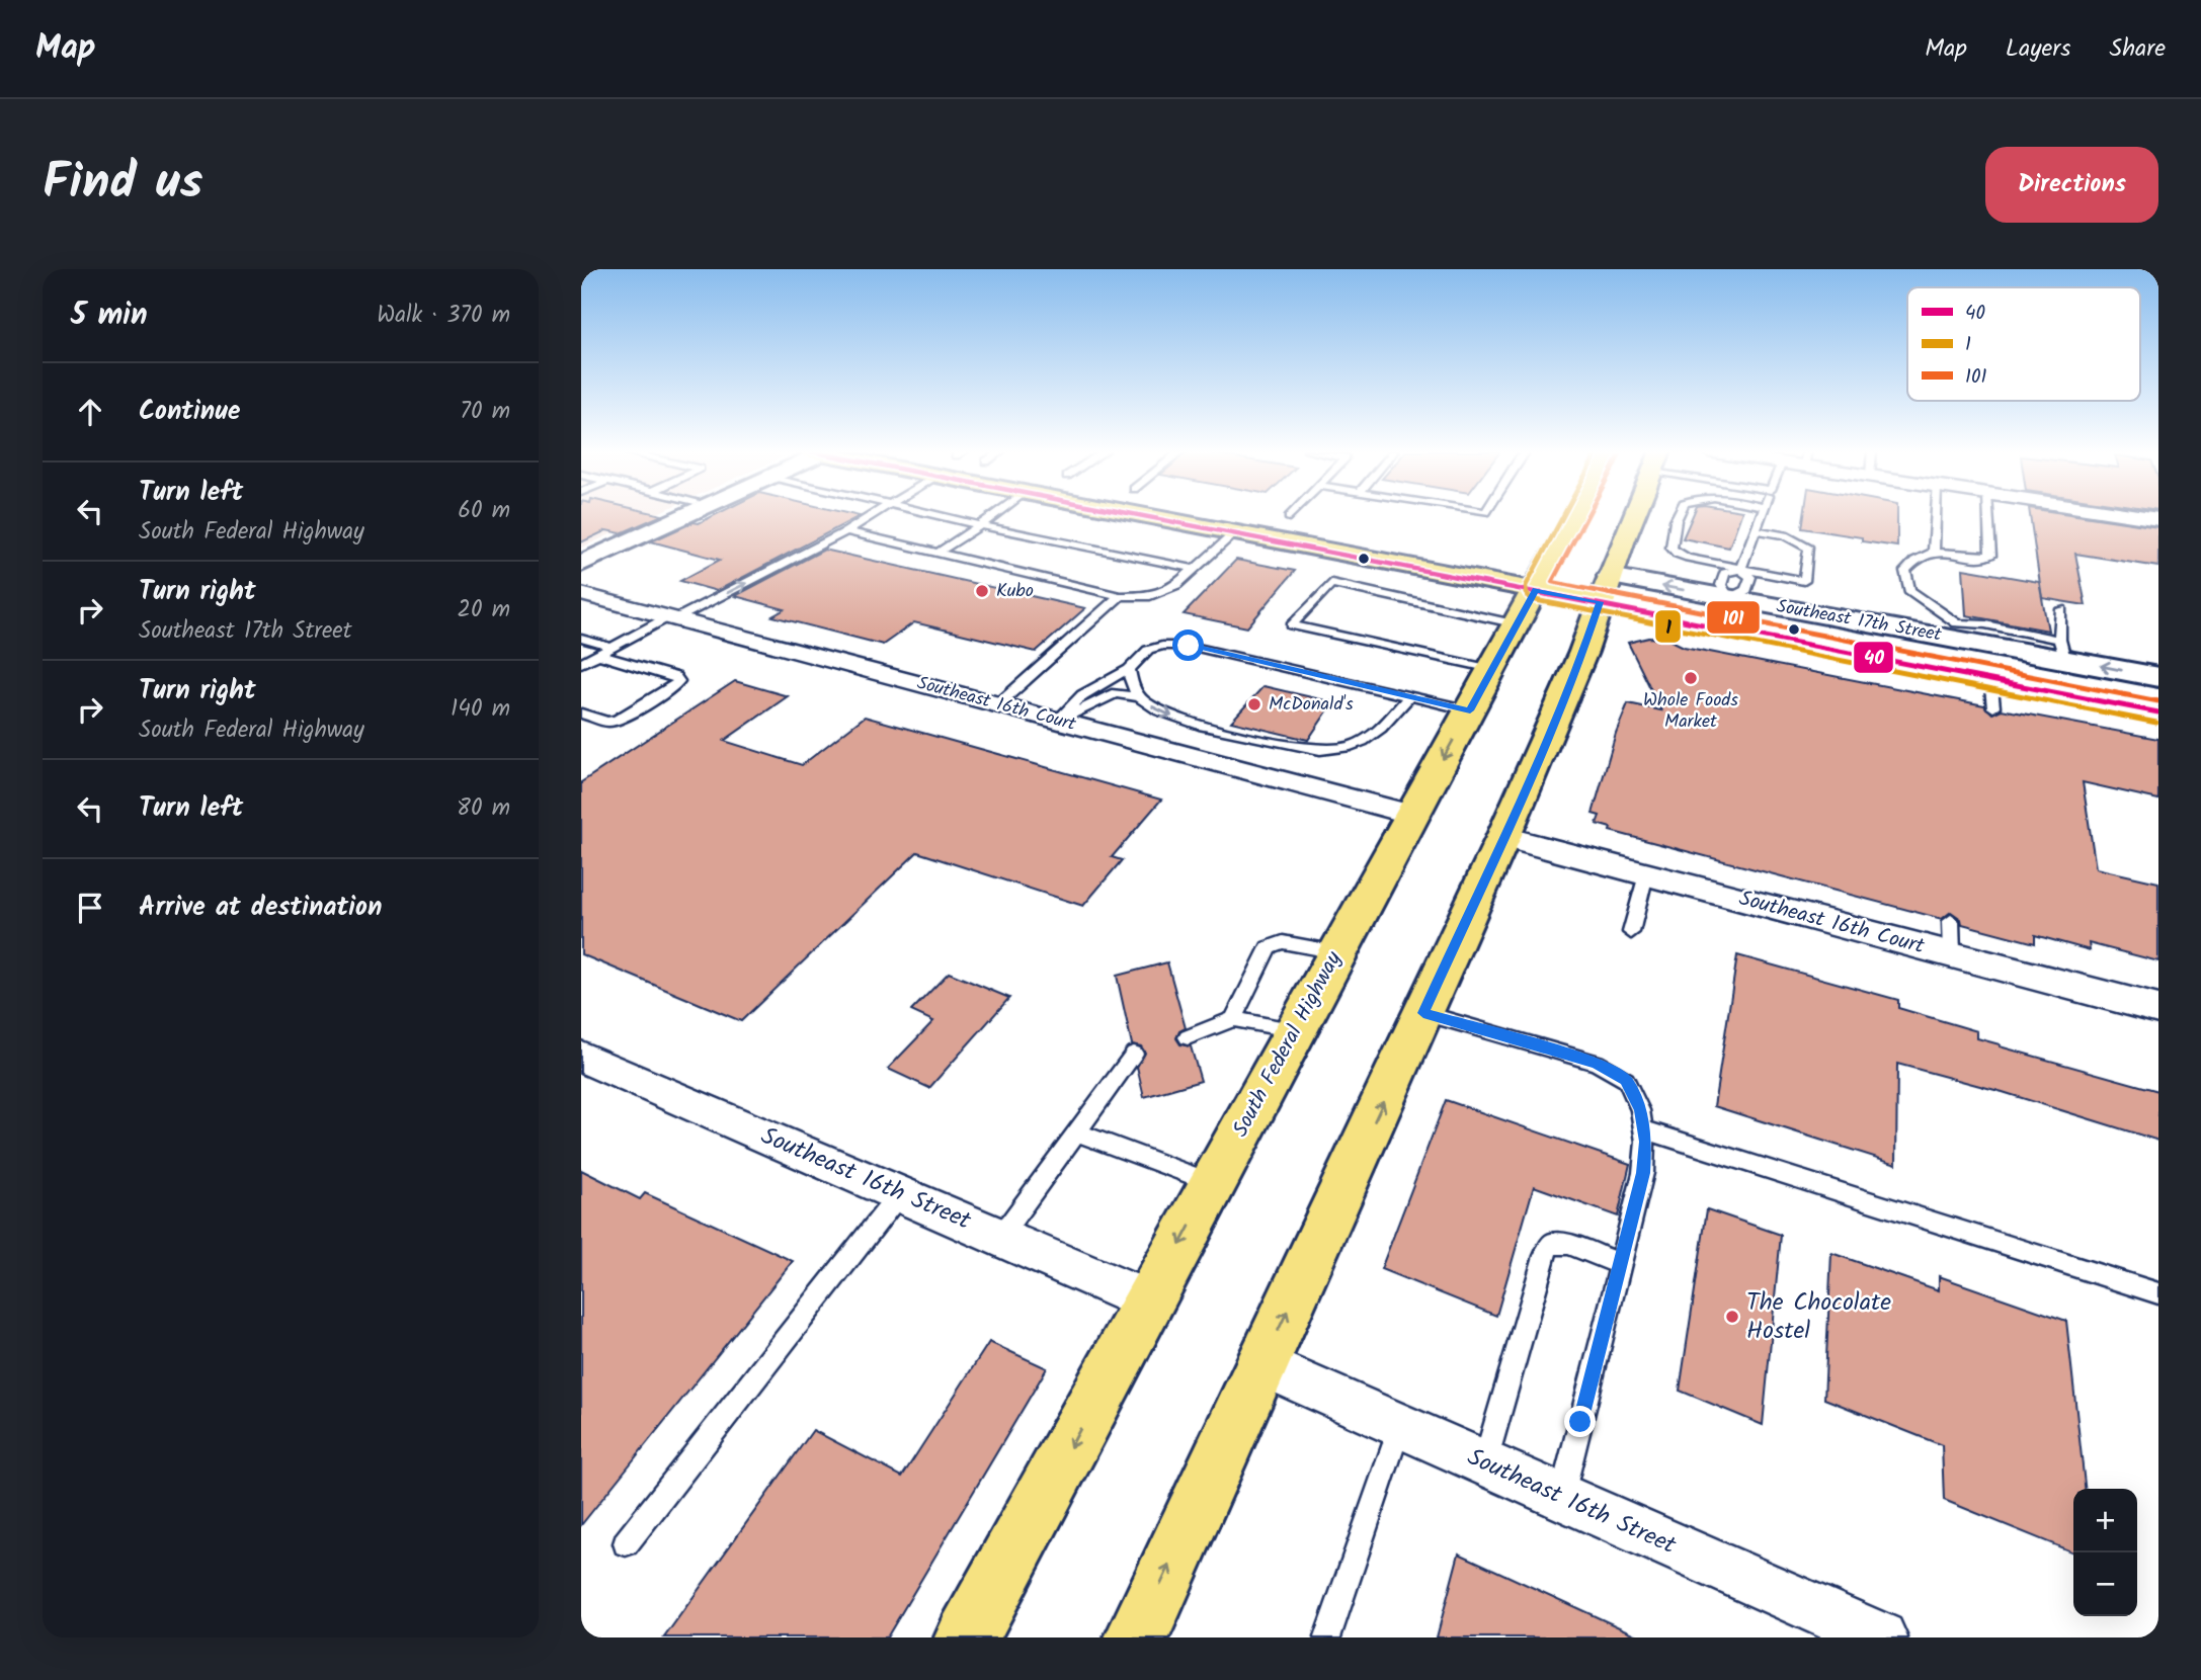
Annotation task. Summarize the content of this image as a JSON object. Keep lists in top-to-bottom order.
{
  "streets": {
    "main road": ["Southeast 17th Street", "South Federal Highway"],
    "street": ["Southeast 16th Court", "Southeast 16th Street"]
  },
  "crossings": [
    ["Southeast 17th Street", "South Federal Highway"],
    ["Southeast 16th Court", "South Federal Highway"],
    ["South Federal Highway", "Southeast 16th Street"]
  ],
  "places": [
    "Kubo",
    "Whole Foods Market",
    "McDonald's",
    "The Chocolate Hostel"
  ],
  "lines": ["transit line 40", "transit line 1", "transit line 101"],
  "legend": ["40", "1", "101"],
  "page": {
    "header": "Map",
    "nav": ["Map", "Layers", "Share"],
    "title": "Find us",
    "buttons": "Directions",
    "heading": ["5 min", "Walk · 370 m"],
    "list": [
      ["Continue", "70 m"],
      ["Turn left", "South Federal Highway", "60 m"],
      ["Turn right", "Southeast 17th Street", "20 m"],
      ["Turn right", "South Federal Highway", "140 m"],
      ["Turn left", "80 m"],
      "Arrive at destination"
    ],
    "map_buttons": ["+", "−"]
  }
}
